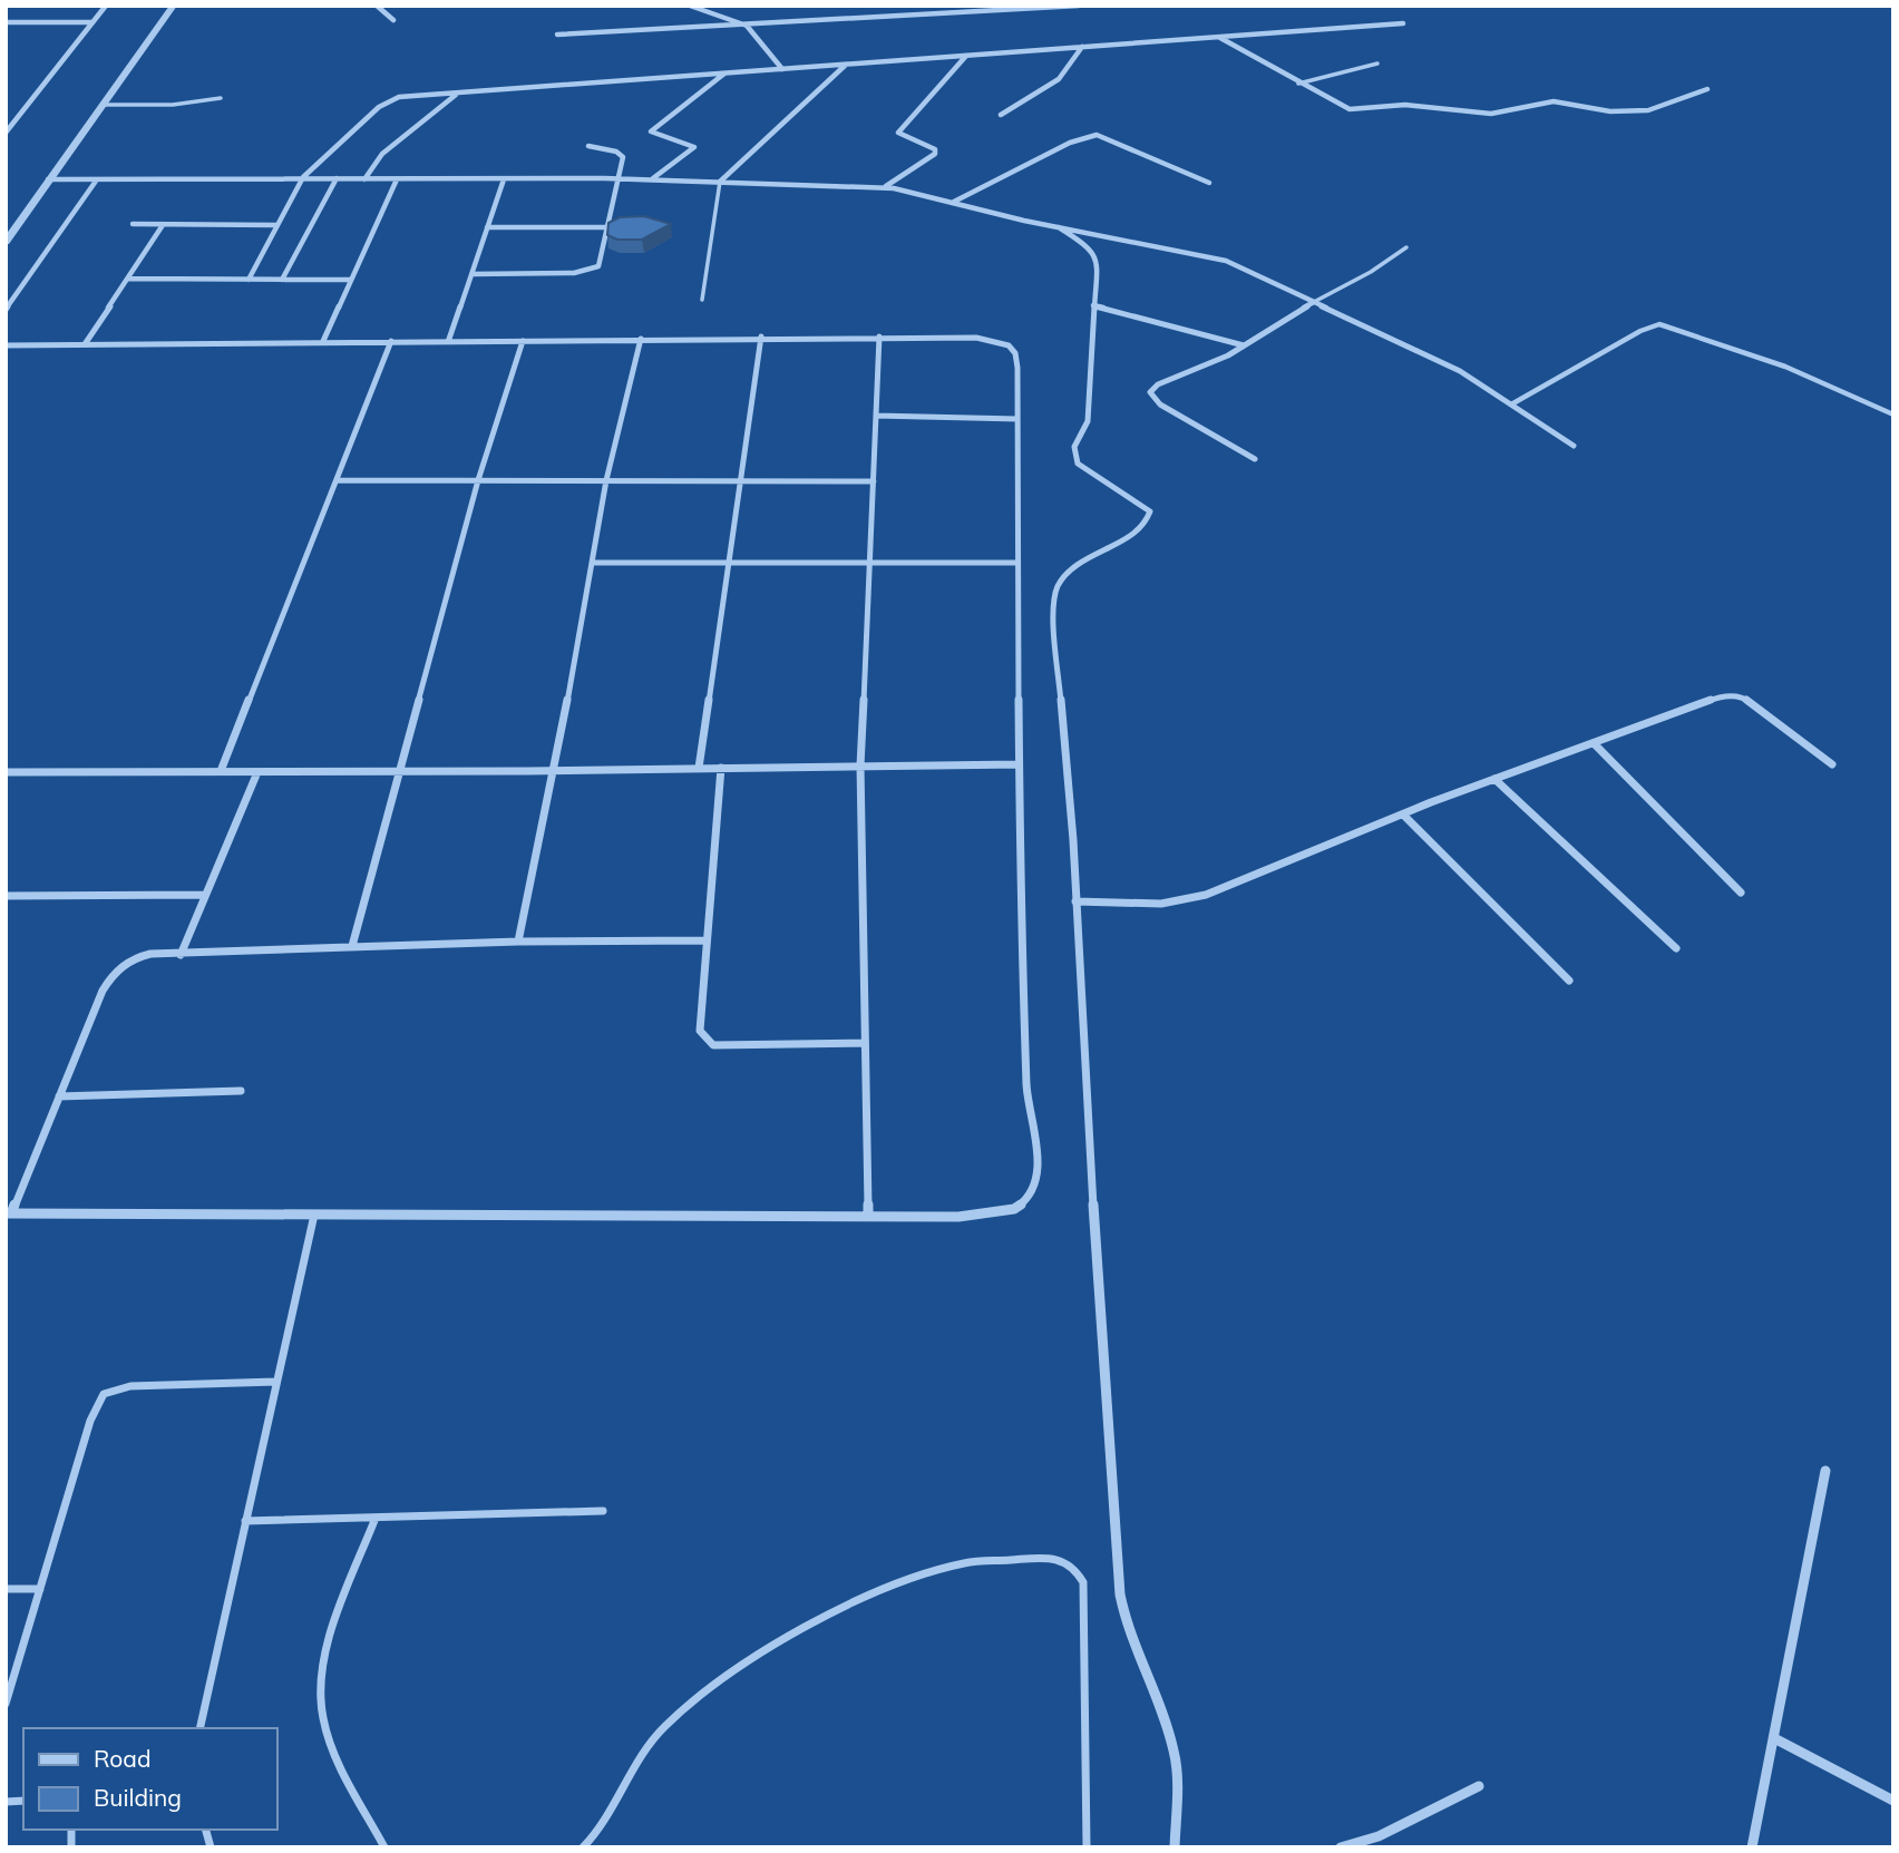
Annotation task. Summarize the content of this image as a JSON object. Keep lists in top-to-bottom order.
{
  "legend": ["Road", "Building"]
}
